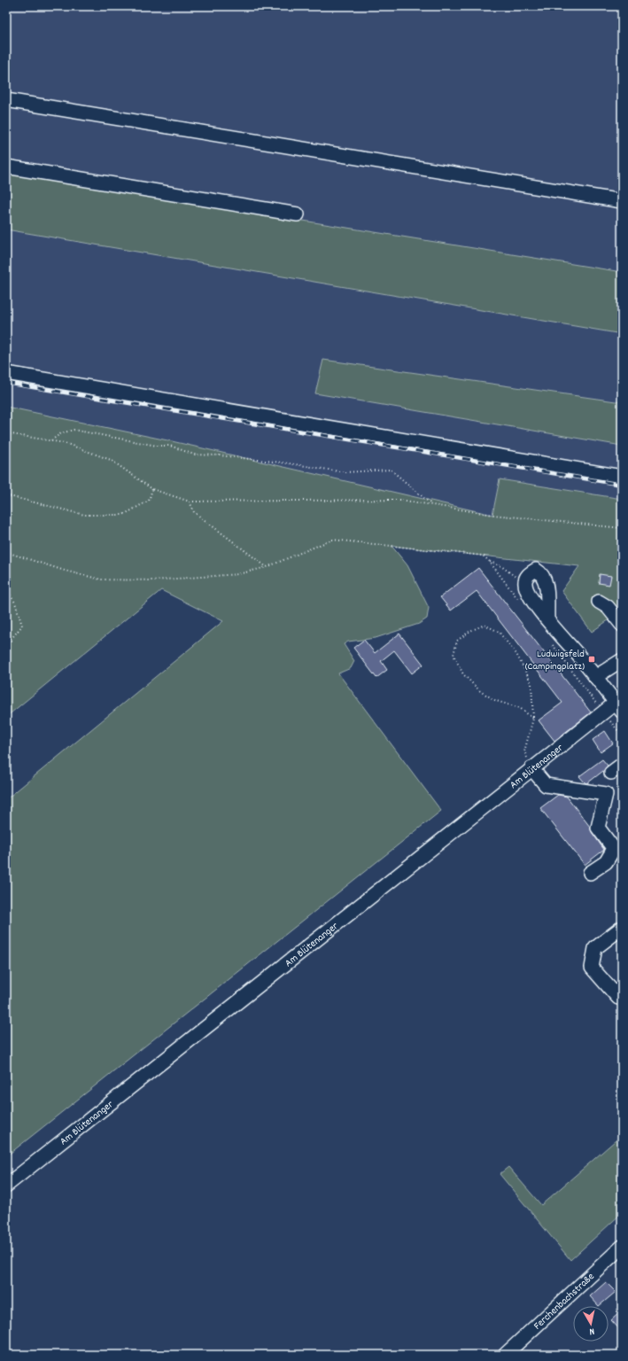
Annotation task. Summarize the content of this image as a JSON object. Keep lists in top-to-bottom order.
{
  "streets": {
    "street": ["Am Blütenanger", "Ferchenbachstraße"]
  },
  "places": {
    "transit": ["Ludwigsfeld (Campingplatz)"]
  },
  "north": "bottom"
}
